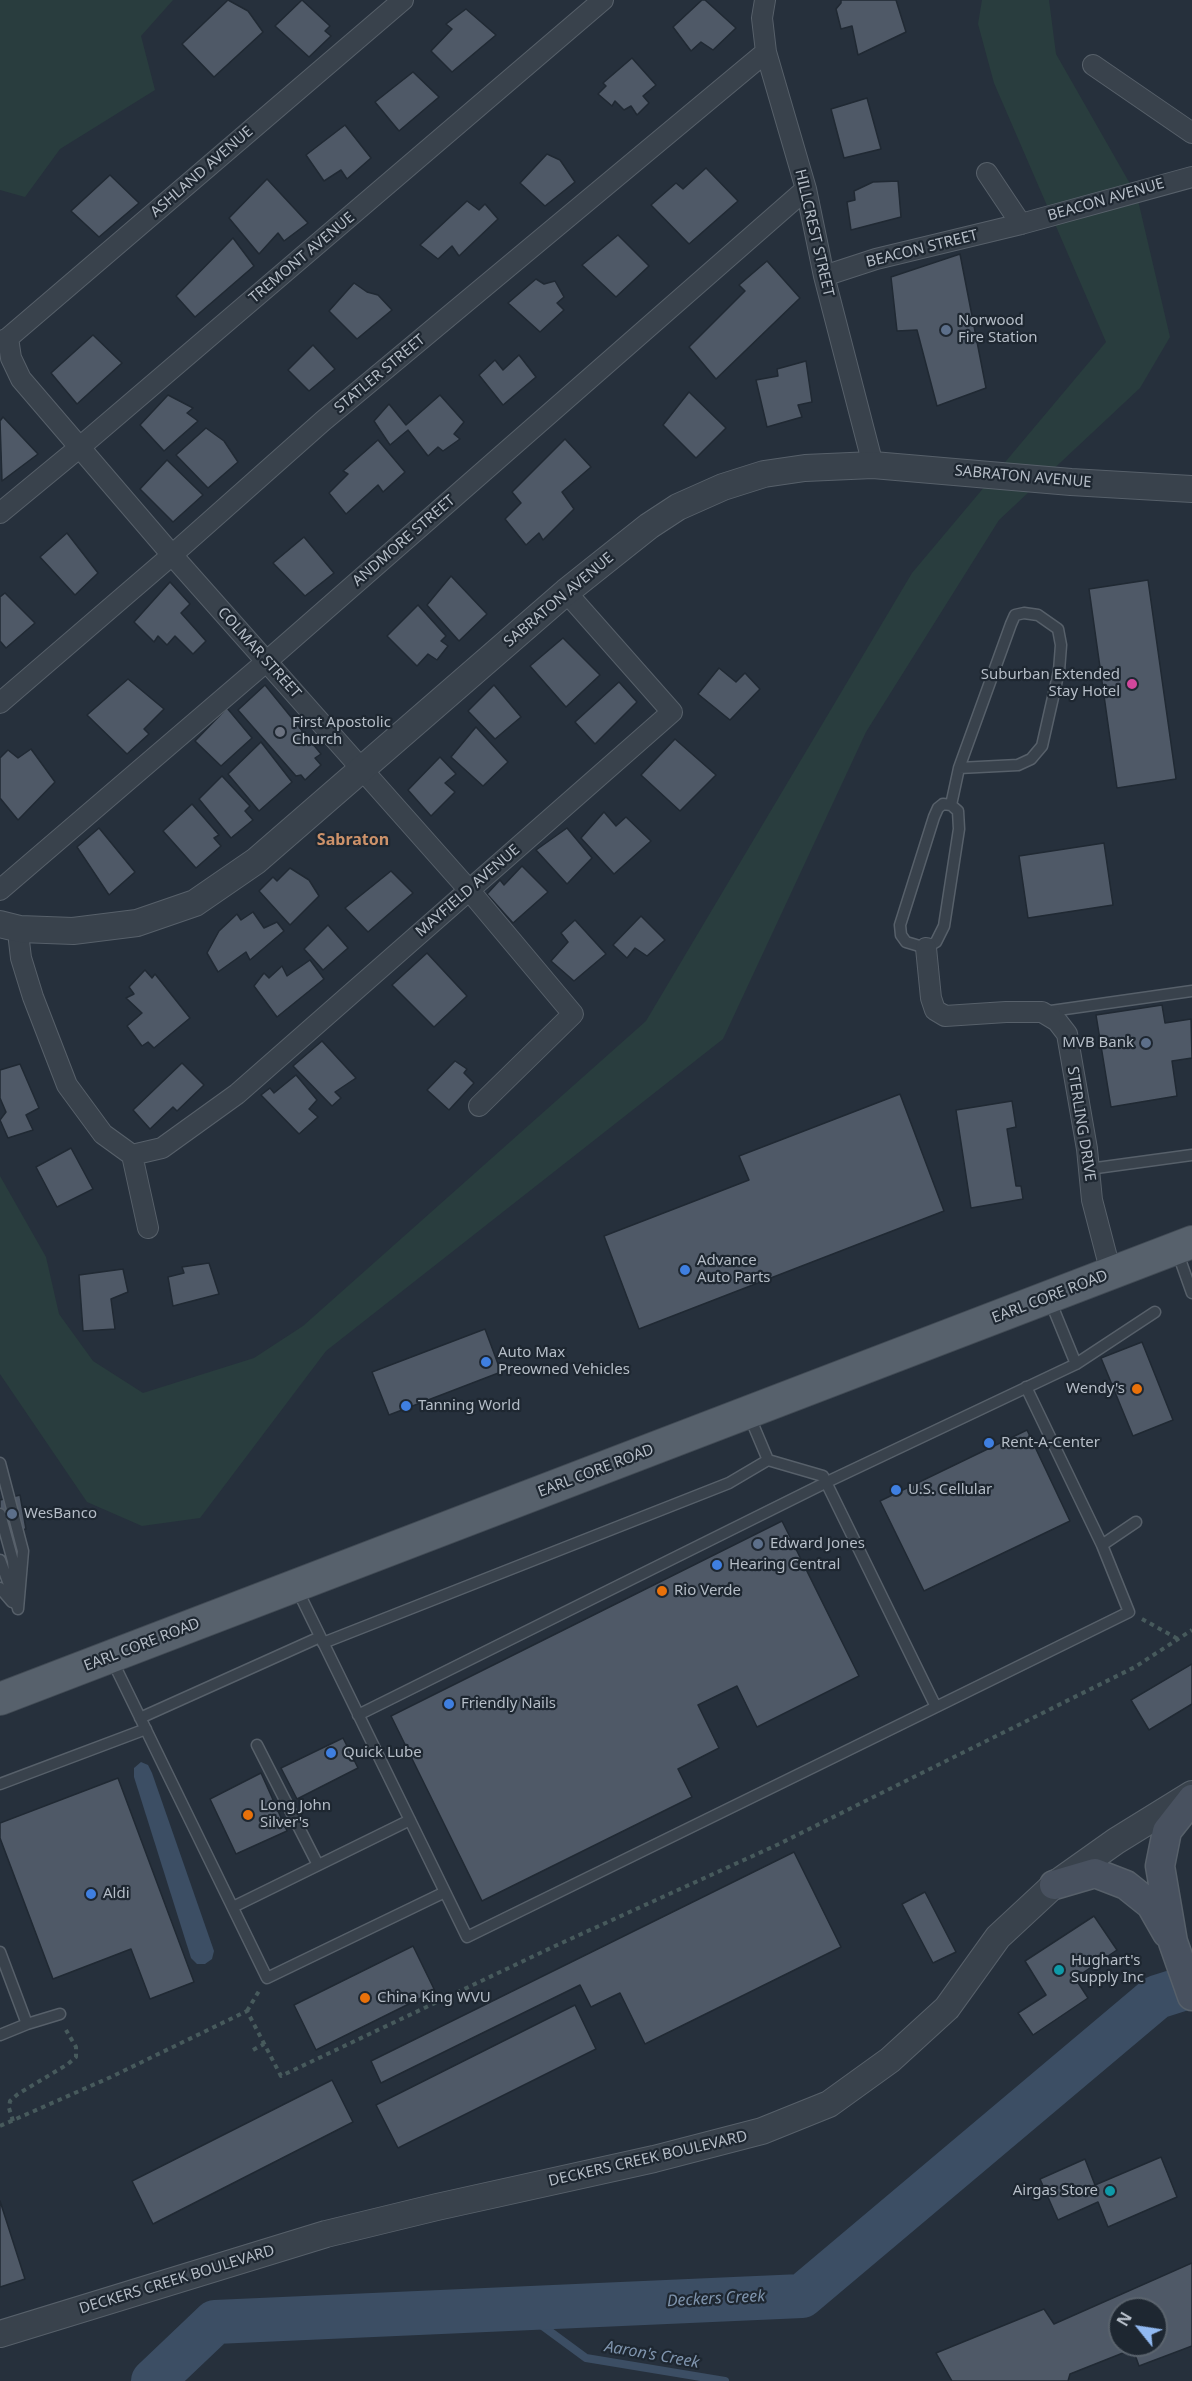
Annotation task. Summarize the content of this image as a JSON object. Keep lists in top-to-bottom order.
{
  "streets": {
    "main road": ["EARL CORE ROAD"],
    "street": [
      "ASHLAND AVENUE",
      "BEACON AVENUE",
      "HILLCREST STREET",
      "BEACON STREET",
      "TREMONT AVENUE",
      "STATLER STREET",
      "SABRATON AVENUE",
      "ANDMORE STREET",
      "COLMAR STREET",
      "MAYFIELD AVENUE",
      "STERLING DRIVE",
      "DECKERS CREEK BOULEVARD"
    ]
  },
  "crossings": [
    ["ASHLAND AVENUE", "COLMAR STREET"],
    ["BEACON AVENUE", "BEACON STREET"],
    ["HILLCREST STREET", "BEACON STREET"],
    ["HILLCREST STREET", "STATLER STREET"],
    ["HILLCREST STREET", "SABRATON AVENUE"],
    ["HILLCREST STREET", "ANDMORE STREET"],
    ["TREMONT AVENUE", "COLMAR STREET"],
    ["STATLER STREET", "COLMAR STREET"],
    ["SABRATON AVENUE", "COLMAR STREET"],
    ["SABRATON AVENUE", "MAYFIELD AVENUE"],
    ["ANDMORE STREET", "COLMAR STREET"],
    ["COLMAR STREET", "MAYFIELD AVENUE"],
    ["STERLING DRIVE", "EARL CORE ROAD"]
  ],
  "districts": ["Sabraton"],
  "water": ["Deckers Creek", "Aaron's Creek"],
  "places": [
    "Norwood Fire Station",
    "Suburban Extended Stay Hotel",
    "First Apostolic Church",
    "MVB Bank",
    "Advance Auto Parts",
    "Auto Max Preowned Vehicles",
    "Wendy's",
    "Tanning World",
    "Rent-A-Center",
    "U.S. Cellular",
    "WesBanco",
    "Edward Jones",
    "Hearing Central",
    "Rio Verde",
    "Friendly Nails",
    "Quick Lube",
    "Long John Silver's",
    "Aldi",
    "Hughart's Supply Inc",
    "China King WVU",
    "Airgas Store"
  ],
  "north": "top left"
}
